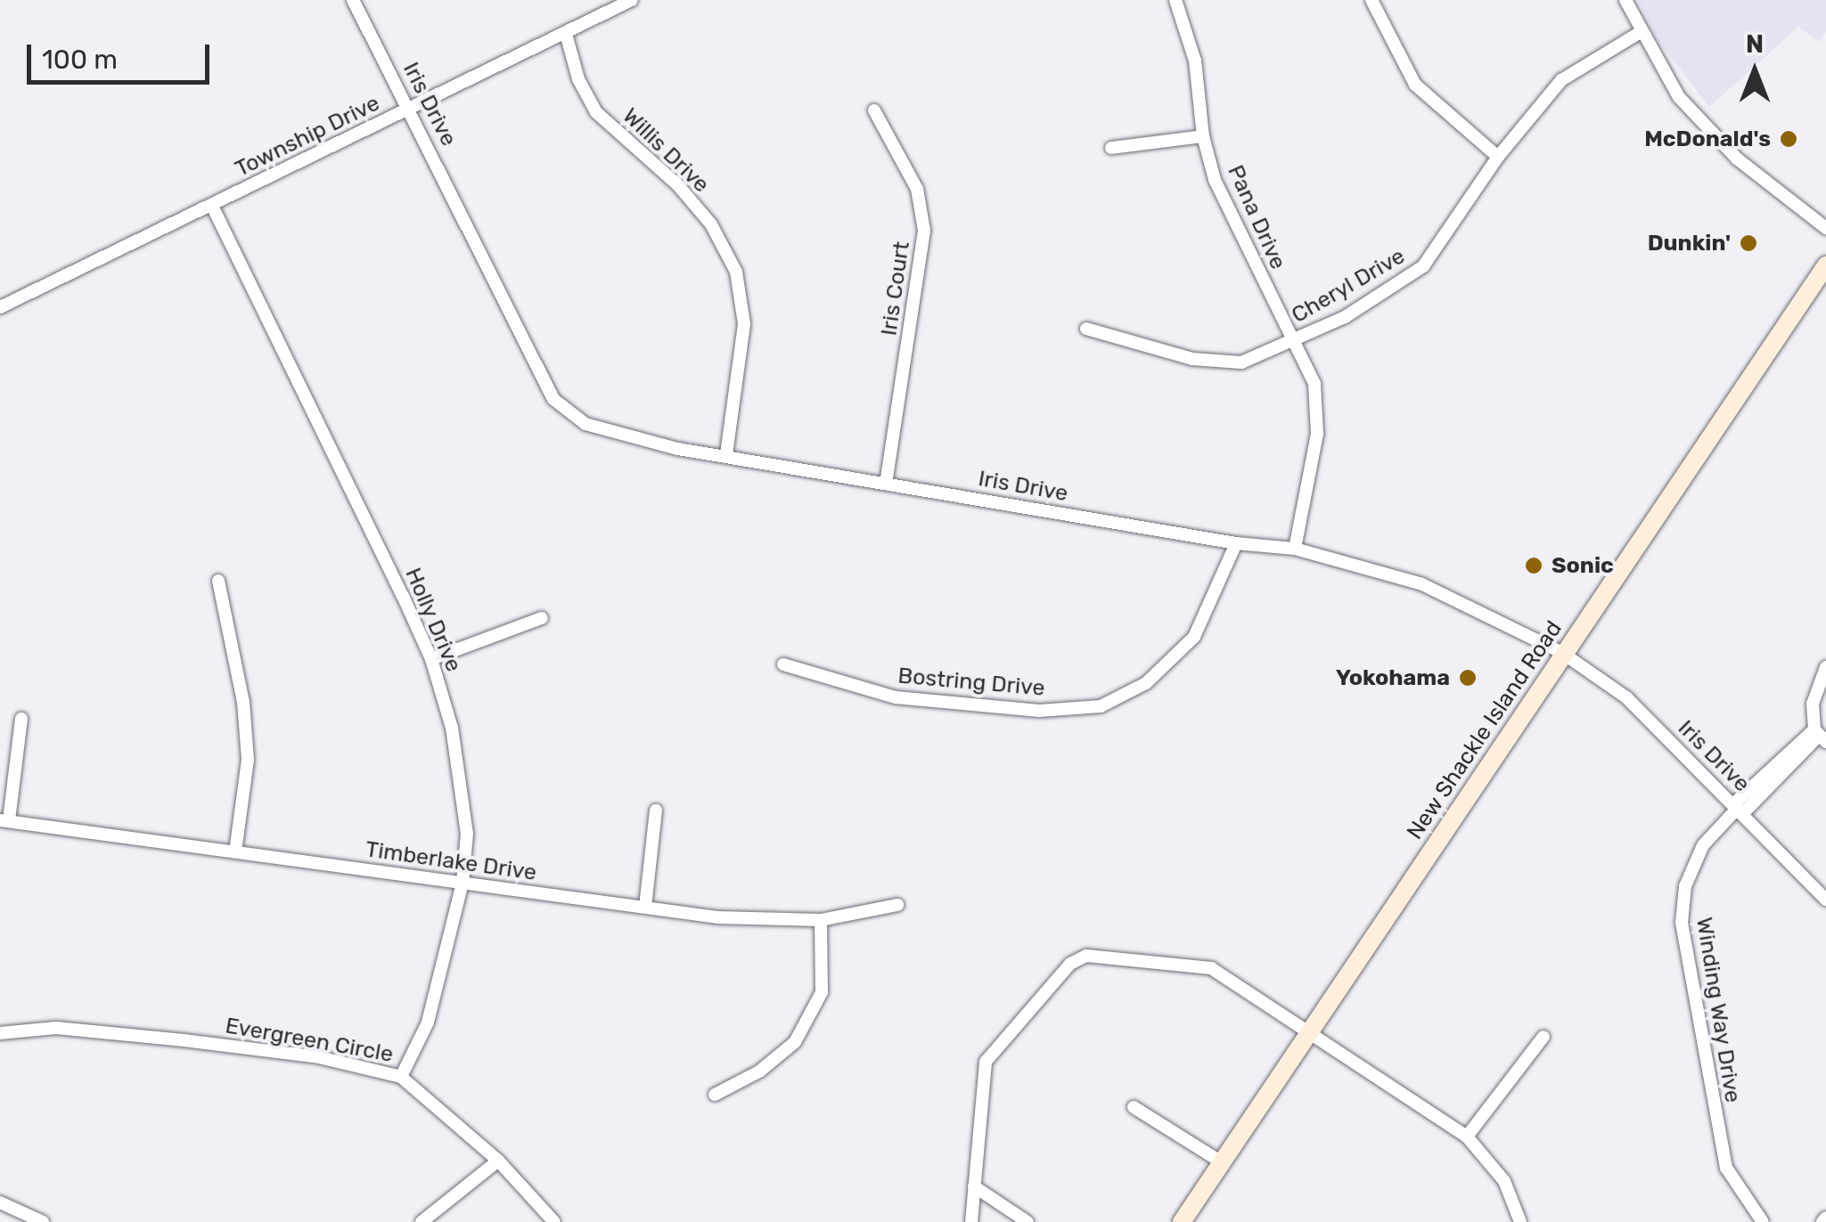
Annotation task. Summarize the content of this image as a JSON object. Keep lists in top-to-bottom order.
{
  "streets": {
    "main road": ["New Shackle Island Road"],
    "street": [
      "Iris Drive",
      "Township Drive",
      "Willis Drive",
      "Pana Drive",
      "Cheryl Drive",
      "Iris Court",
      "Holly Drive",
      "Bostring Drive",
      "Timberlake Drive",
      "Winding Way Drive",
      "Evergreen Circle"
    ]
  },
  "crossings": [
    ["Iris Drive", "Township Drive"],
    ["Iris Drive", "Willis Drive"],
    ["Iris Drive", "Pana Drive"],
    ["Iris Drive", "Iris Court"],
    ["Iris Drive", "Bostring Drive"],
    ["Iris Drive", "New Shackle Island Road"],
    ["Iris Drive", "Winding Way Drive"],
    ["Township Drive", "Willis Drive"],
    ["Township Drive", "Holly Drive"],
    ["Pana Drive", "Cheryl Drive"],
    ["Holly Drive", "Timberlake Drive"],
    ["Holly Drive", "Evergreen Circle"]
  ],
  "places": [
    "McDonald's",
    "Dunkin'",
    "Sonic",
    "Yokohama"
  ],
  "scale_bar": "100 m",
  "north": "top"
}
